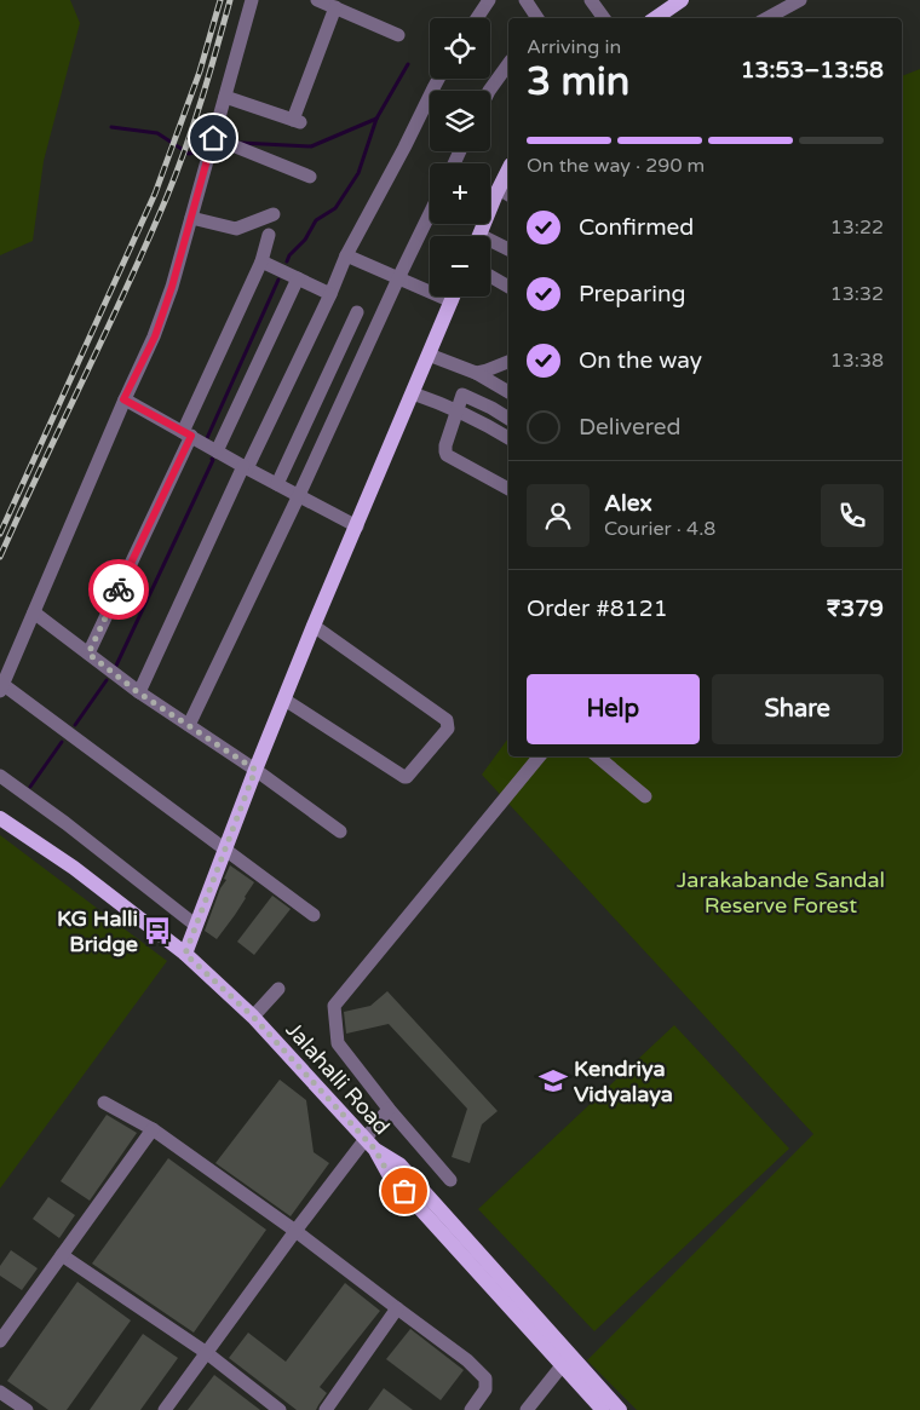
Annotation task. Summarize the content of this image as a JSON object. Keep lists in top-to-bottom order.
{
  "streets": {
    "main road": ["Jalahalli Road"]
  },
  "parks": ["Jarakabande Sandal Reserve Forest"],
  "places": {
    "bus stop": ["KG Halli Bridge"],
    "school or university": ["Kendriya Vidyalaya"]
  },
  "page": {
    "map_buttons": ["+", "−"],
    "heading": ["3 min", "Arriving in", "13:53–13:58"],
    "panel": [
      "Alex",
      "Courier · 4.8",
      "Order #8121",
      "₹379"
    ],
    "bar": "On the way · 290 m",
    "list": [
      ["Confirmed", "13:22"],
      ["Preparing", "13:32"],
      ["On the way", "13:38"],
      "Delivered"
    ],
    "buttons": ["Help", "Share"]
  }
}
